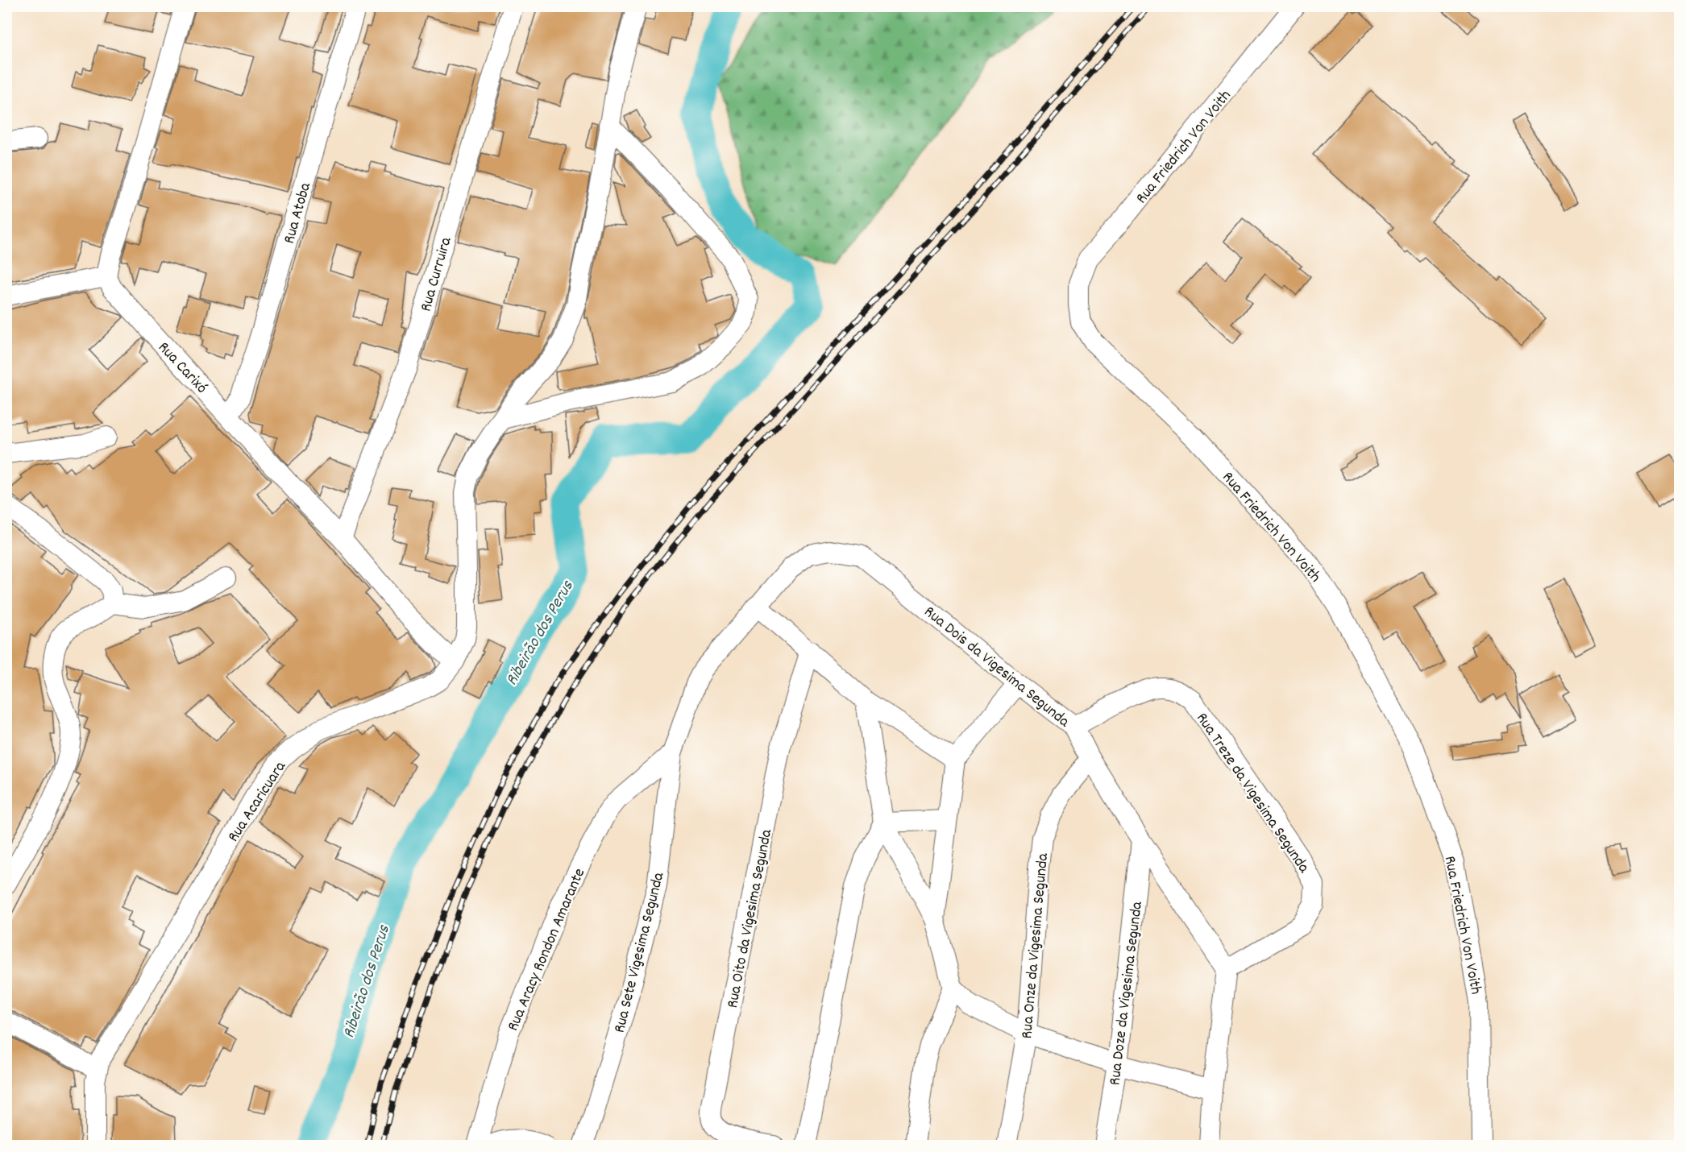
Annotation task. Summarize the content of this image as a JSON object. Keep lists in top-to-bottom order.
{
  "streets": {
    "street": [
      "Rua Friedrich Von Voith",
      "Rua Atoba",
      "Rua Curruira",
      "Rua Carixó",
      "Rua Dois da Vigesima Segunda",
      "Rua Treze da Vigesima Segunda",
      "Rua Acaricuara",
      "Rua Oito da Vigesima Segunda",
      "Rua Onze da Vigesima Segunda",
      "Rua Aracy Rondon Amarante",
      "Rua Sete Vigesima Segunda",
      "Rua Doze da Vigesima Segunda"
    ]
  },
  "crossings": [
    ["Rua Atoba", "Rua Carixó"],
    ["Rua Curruira", "Rua Carixó"],
    ["Rua Carixó", "Rua Acaricuara"],
    ["Rua Dois da Vigesima Segunda", "Rua Treze da Vigesima Segunda"],
    ["Rua Dois da Vigesima Segunda", "Rua Onze da Vigesima Segunda"],
    ["Rua Dois da Vigesima Segunda", "Rua Aracy Rondon Amarante"],
    ["Rua Dois da Vigesima Segunda", "Rua Sete Vigesima Segunda"],
    ["Rua Dois da Vigesima Segunda", "Rua Doze da Vigesima Segunda"],
    ["Rua Aracy Rondon Amarante", "Rua Sete Vigesima Segunda"]
  ],
  "water": ["Ribeirão dos Perus"]
}
